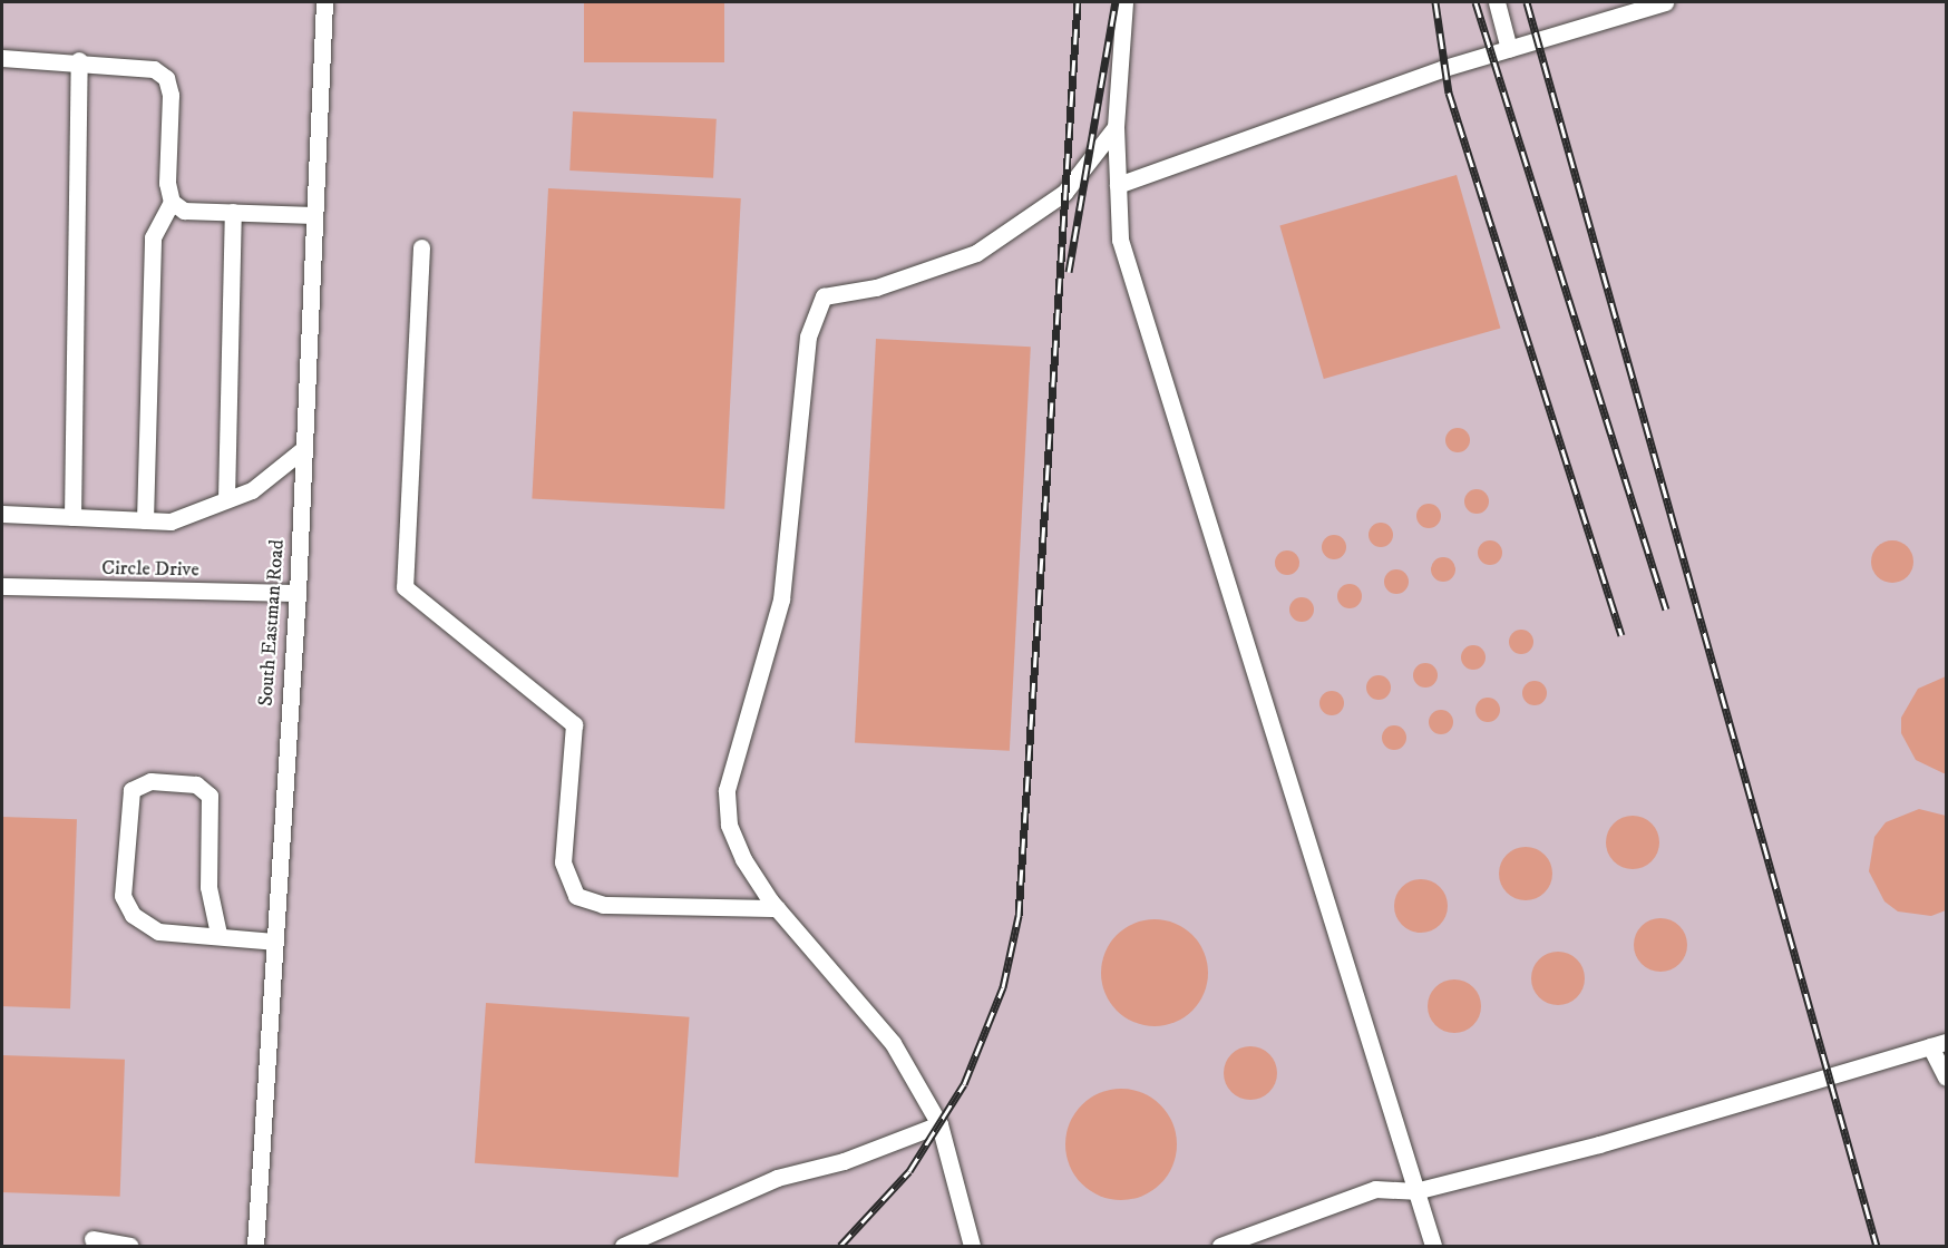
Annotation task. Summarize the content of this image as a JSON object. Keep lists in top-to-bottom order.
{
  "streets": {
    "lane": ["Circle Drive", "South Eastman Road"]
  },
  "crossings": [
    ["Circle Drive", "South Eastman Road"]
  ]
}
